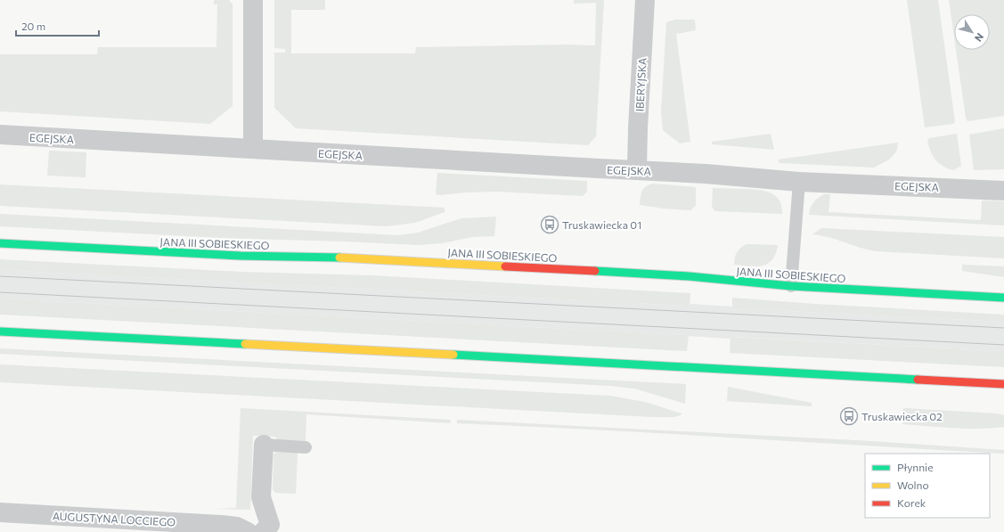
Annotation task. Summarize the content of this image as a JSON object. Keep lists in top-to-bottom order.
{
  "streets": {
    "main road": ["JANA III SOBIESKIEGO"],
    "street": ["IBERYJSKA", "EGEJSKA", "AUGUSTYNA LOCCIEGO"]
  },
  "crossings": [
    ["IBERYJSKA", "EGEJSKA"]
  ],
  "places": {
    "bus stop": ["Truskawiecka 01", "Truskawiecka 02"]
  },
  "legend": ["Płynnie", "Wolno", "Korek"],
  "scale_bar": "20 m",
  "north": "bottom right"
}
